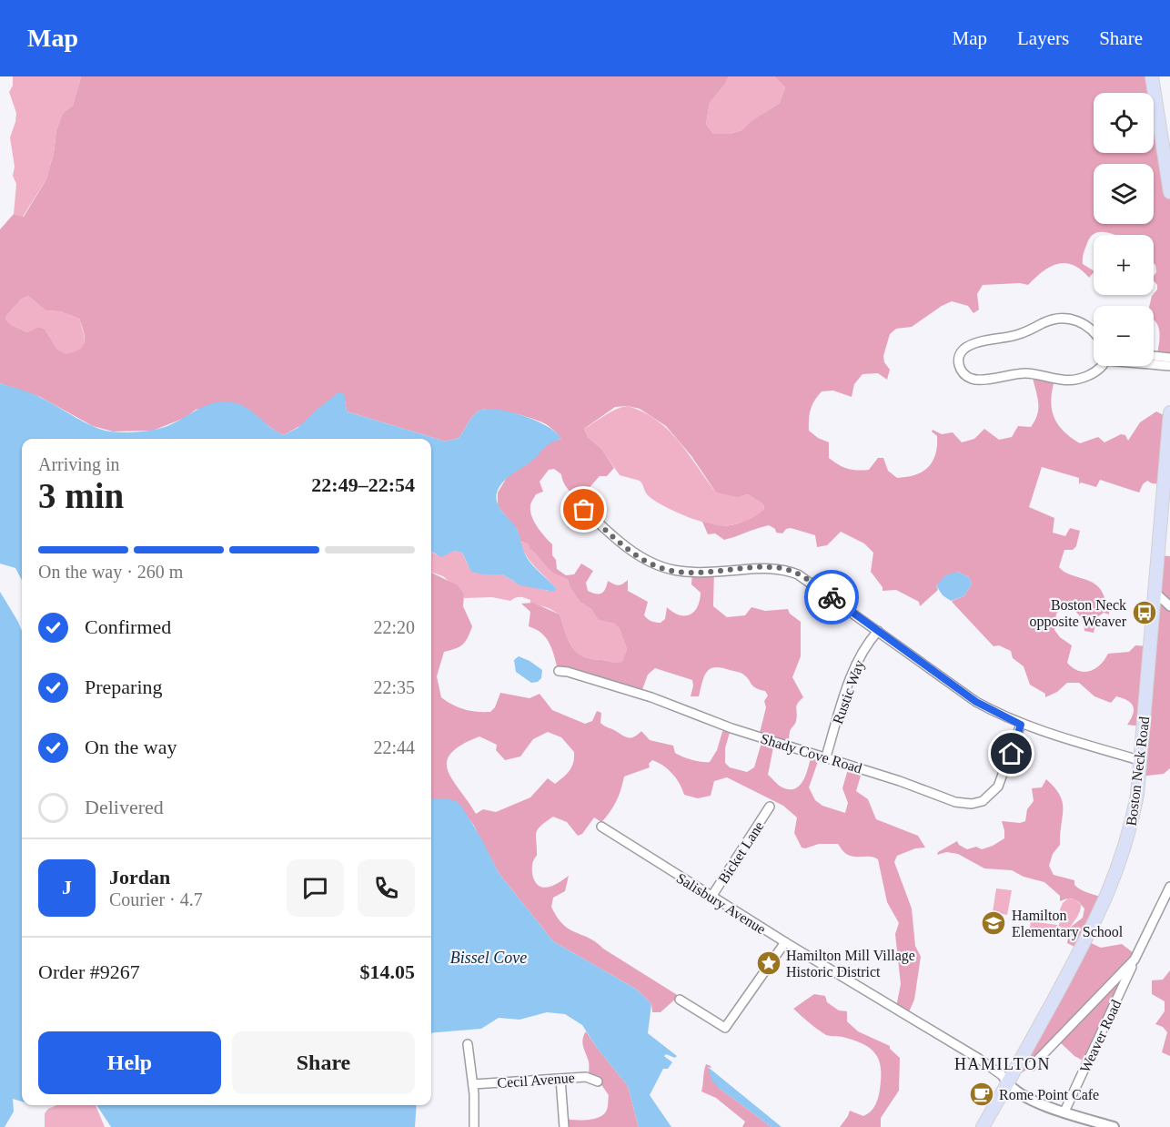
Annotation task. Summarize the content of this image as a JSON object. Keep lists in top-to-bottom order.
{
  "streets": {
    "main road": ["Boston Neck Road"],
    "street": [
      "Rustic Way",
      "Shady Cove Road",
      "Bicket Lane",
      "Salisbury Avenue",
      "Weaver Road",
      "Cecil Avenue"
    ]
  },
  "crossings": [
    ["Rustic Way", "Shady Cove Road"],
    ["Boston Neck Road", "Salisbury Avenue"],
    ["Bicket Lane", "Salisbury Avenue"]
  ],
  "districts": ["HAMILTON"],
  "water": ["Bissel Cove"],
  "places": {
    "bus stop": ["Boston Neck opposite Weaver"],
    "school or university": ["Hamilton Elementary School"],
    "place": ["Hamilton Mill Village Historic District"],
    "cafe": ["Rome Point Cafe"]
  },
  "page": {
    "header": "Map",
    "nav": ["Map", "Layers", "Share"],
    "map_buttons": ["+", "−"],
    "heading": ["3 min", "Arriving in", "22:49–22:54"],
    "panel": [
      "Jordan",
      "Courier · 4.7",
      "Order #9267",
      "$14.05"
    ],
    "bar": "On the way · 260 m",
    "list": [
      ["Confirmed", "22:20"],
      ["Preparing", "22:35"],
      ["On the way", "22:44"],
      "Delivered"
    ],
    "round": "J",
    "buttons": ["Help", "Share"]
  }
}
